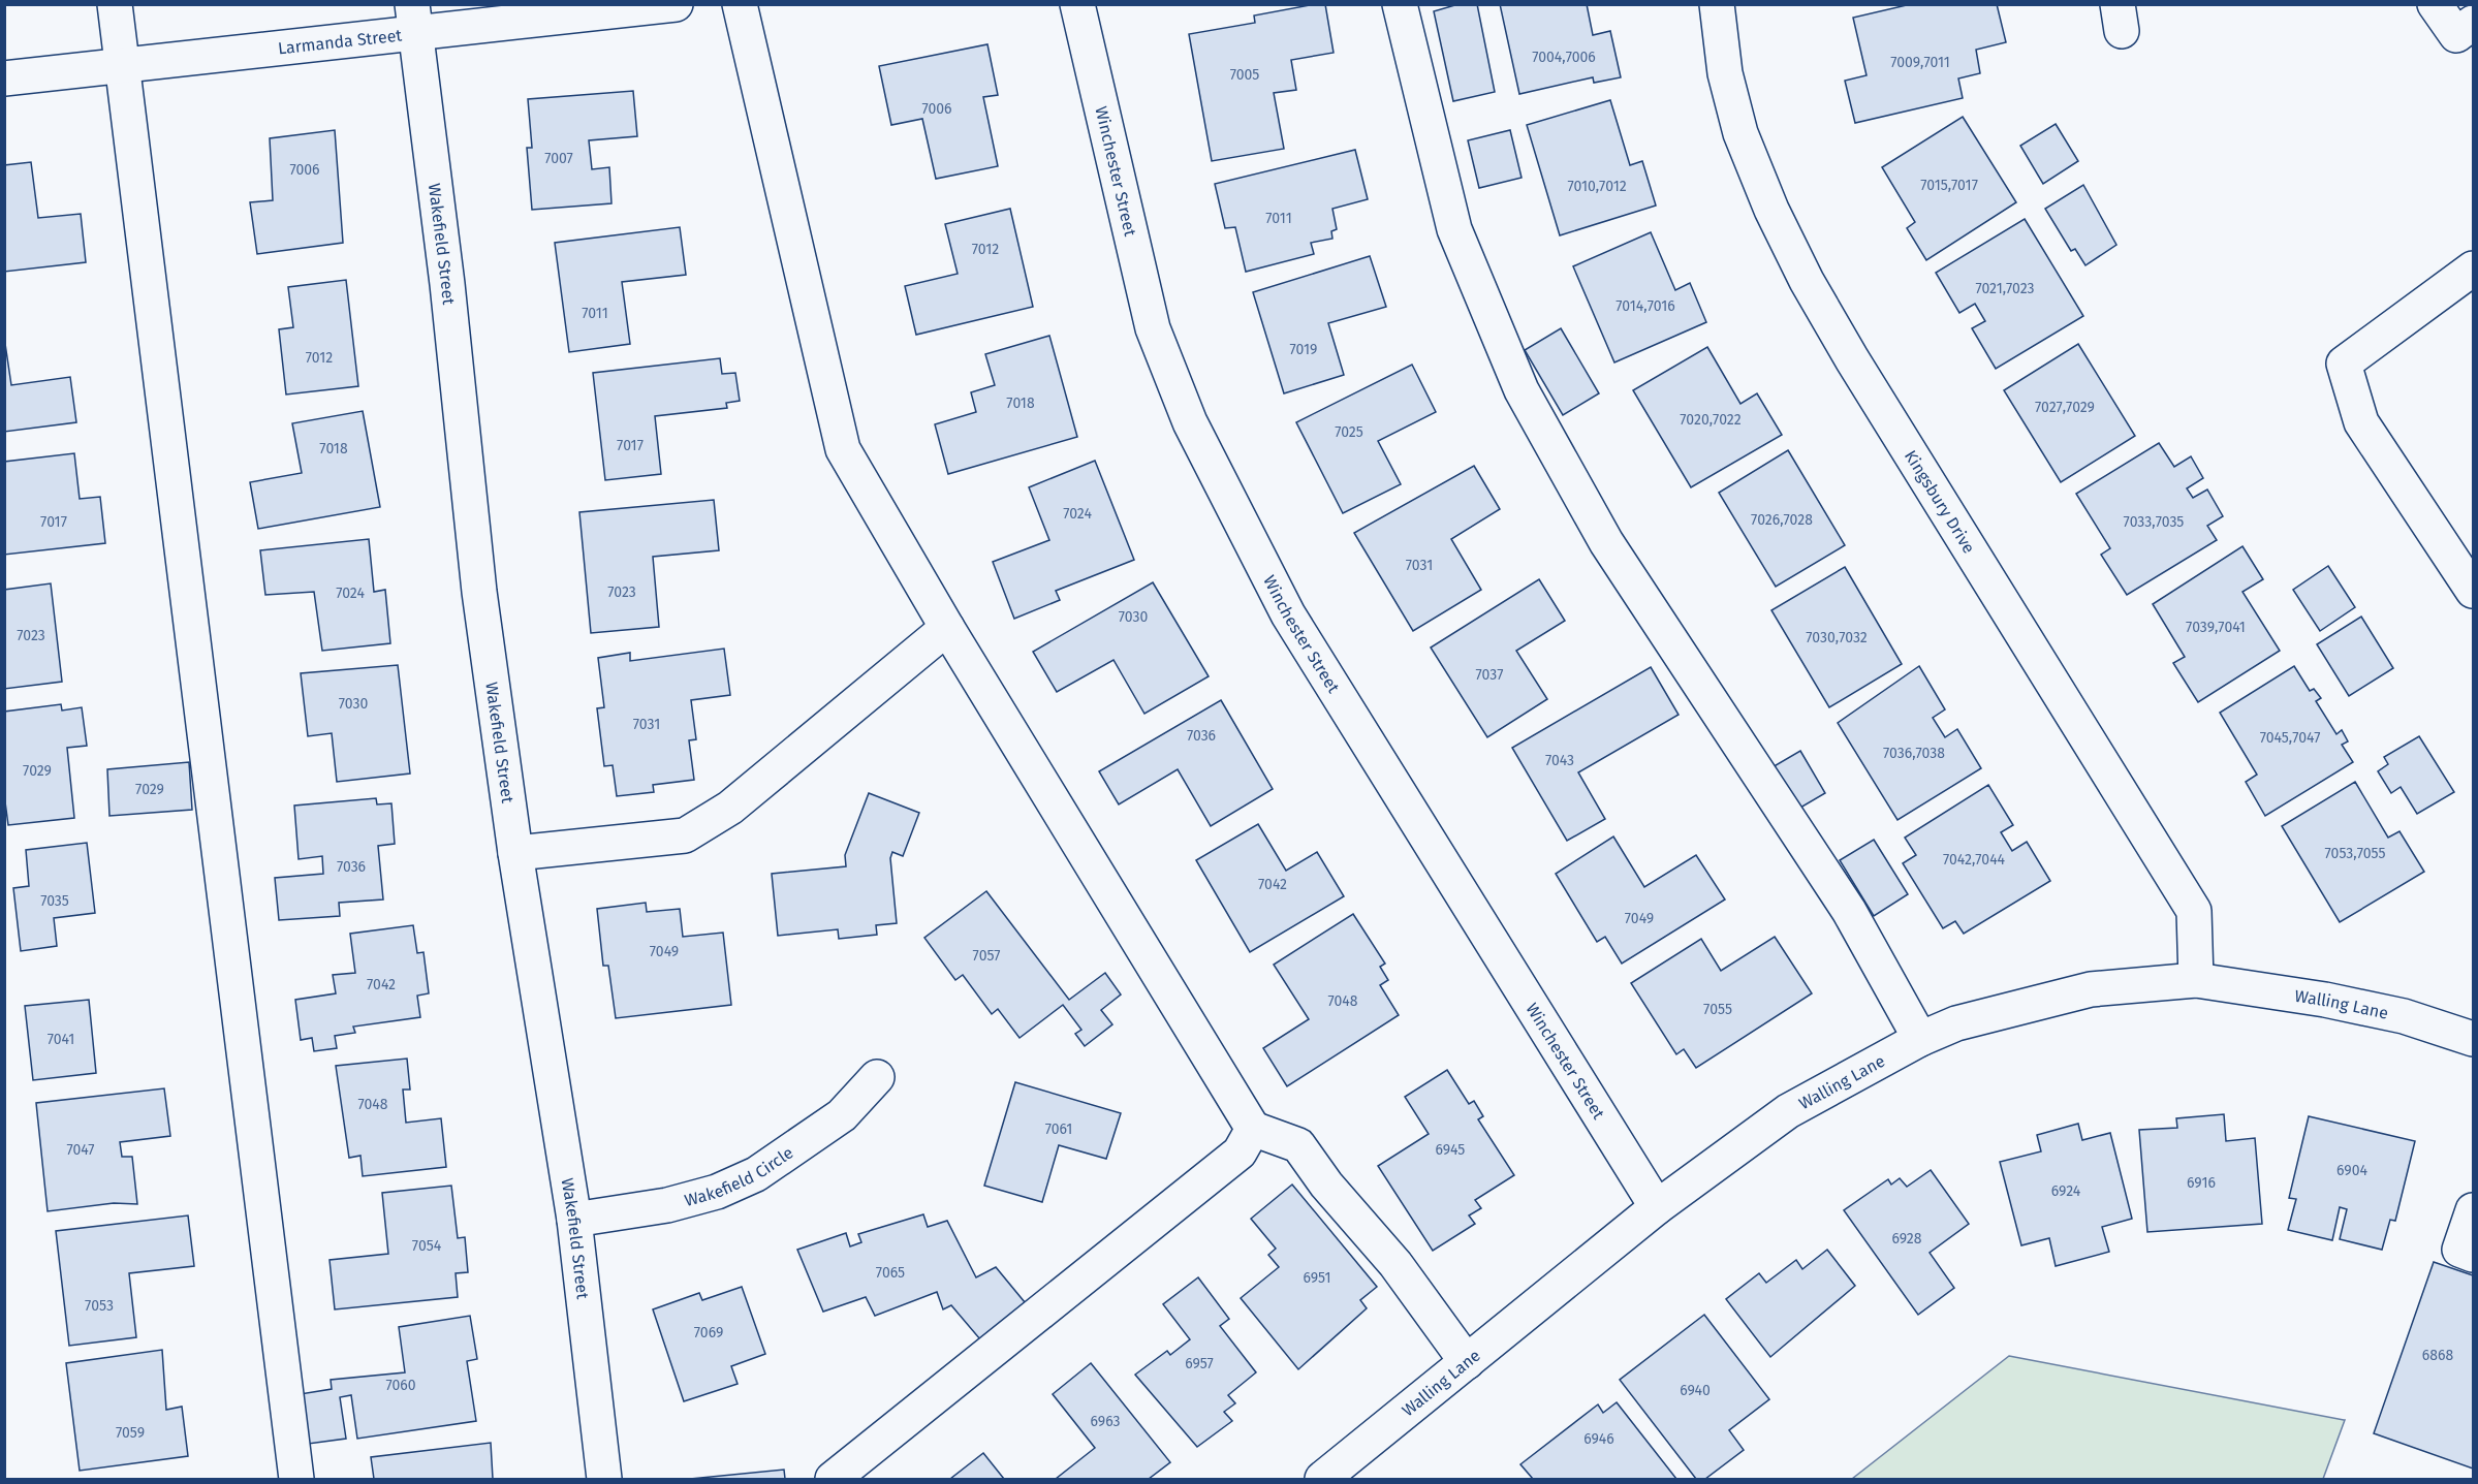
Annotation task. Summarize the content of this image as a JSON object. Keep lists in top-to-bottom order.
{
  "streets": {
    "street": [
      "Larmanda Street",
      "Winchester Street",
      "Wakefield Street",
      "Kingsbury Drive",
      "Walling Lane",
      "Wakefield Circle"
    ]
  },
  "crossings": [
    ["Larmanda Street", "Wakefield Street"],
    ["Winchester Street", "Walling Lane"],
    ["Wakefield Street", "Wakefield Circle"],
    ["Kingsbury Drive", "Walling Lane"]
  ],
  "house_numbers": [
    "7004,7006",
    "7009,7011",
    "7005",
    "7006",
    "7007",
    "7006",
    "7015,7017",
    "7010,7012",
    "7011",
    "7012",
    "7021,7023",
    "7014,7016",
    "7011",
    "7019",
    "7012",
    "7018",
    "7027,7029",
    "7020,7022",
    "7025",
    "7017",
    "7018",
    "7024",
    "7026,7028",
    "7017",
    "7033,7035",
    "7031",
    "7023",
    "7024",
    "7030",
    "7039,7041",
    "7023",
    "7030,7032",
    "7037",
    "7030",
    "7031",
    "7036",
    "7045,7047",
    "7036,7038",
    "7043",
    "7029",
    "7029",
    "7053,7055",
    "7042,7044",
    "7036",
    "7042",
    "7035",
    "7049",
    "7049",
    "7057",
    "7042",
    "7048",
    "7055",
    "7041",
    "7048",
    "7061",
    "7047",
    "6945",
    "6904",
    "6916",
    "6924",
    "6928",
    "7054",
    "7065",
    "6951",
    "7053",
    "7069",
    "6868",
    "6957",
    "7060",
    "6940",
    "6963",
    "7059",
    "6946"
  ]
}
